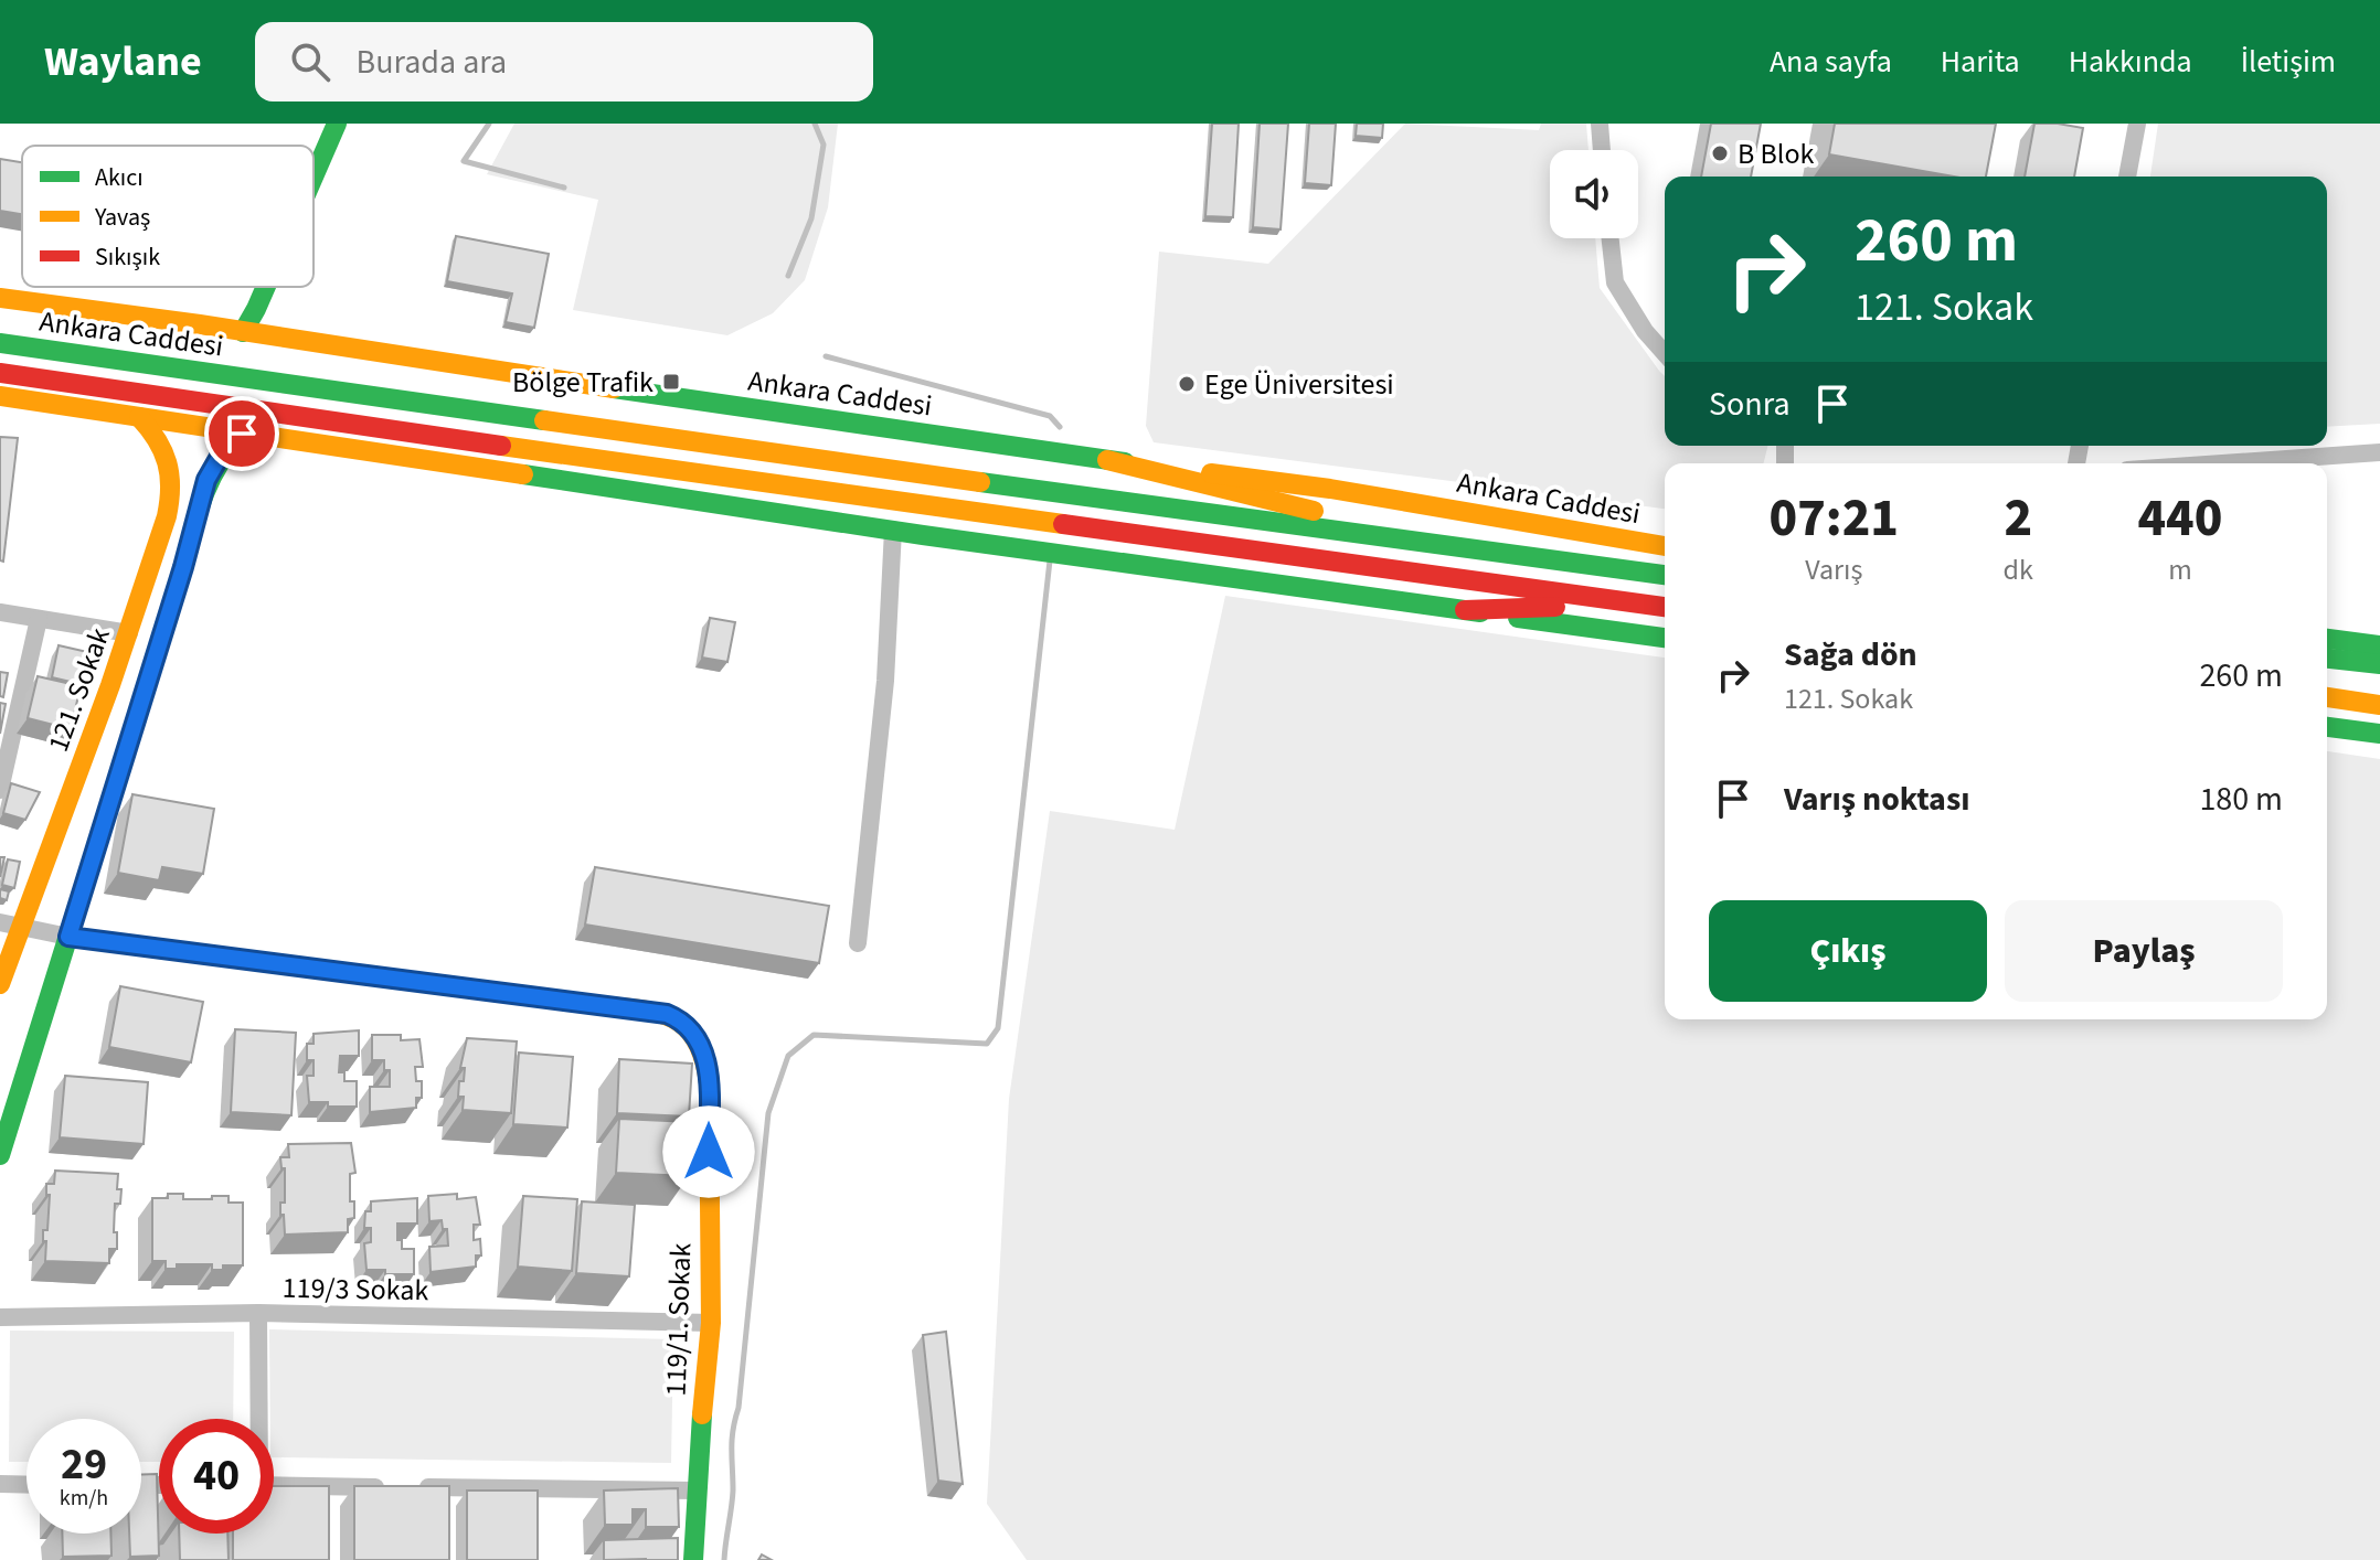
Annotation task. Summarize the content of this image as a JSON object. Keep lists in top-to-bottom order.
{
  "streets": {
    "main road": ["Ankara Caddesi", "121. Sokak", "119/1. Sokak"],
    "street": ["119/3 Sokak"]
  },
  "crossings": [
    ["119/3 Sokak", "119/1. Sokak"]
  ],
  "places": {
    "other": ["B Blok", "Ege Üniversitesi"],
    "transit": ["Bölge Trafik"]
  },
  "legend": ["Akıcı", "Yavaş", "Sıkışık"],
  "page": {
    "header": "Waylane",
    "search": "Burada ara",
    "nav": [
      "Ana sayfa",
      "Harita",
      "Hakkında",
      "İletişim"
    ],
    "turn": ["260 m", "121. Sokak"],
    "then": "Sonra",
    "eta": [
      "07:21",
      "Varış",
      "2",
      "dk",
      "440",
      "m"
    ],
    "list": [
      {
        "name": "Sağa dön",
        "note": "121. Sokak",
        "value": "260 m"
      },
      {
        "name": "Varış noktası",
        "value": "180 m"
      }
    ],
    "buttons": ["Çıkış", "Paylaş"],
    "speed": "29 km/h",
    "limit": "40"
  }
}
